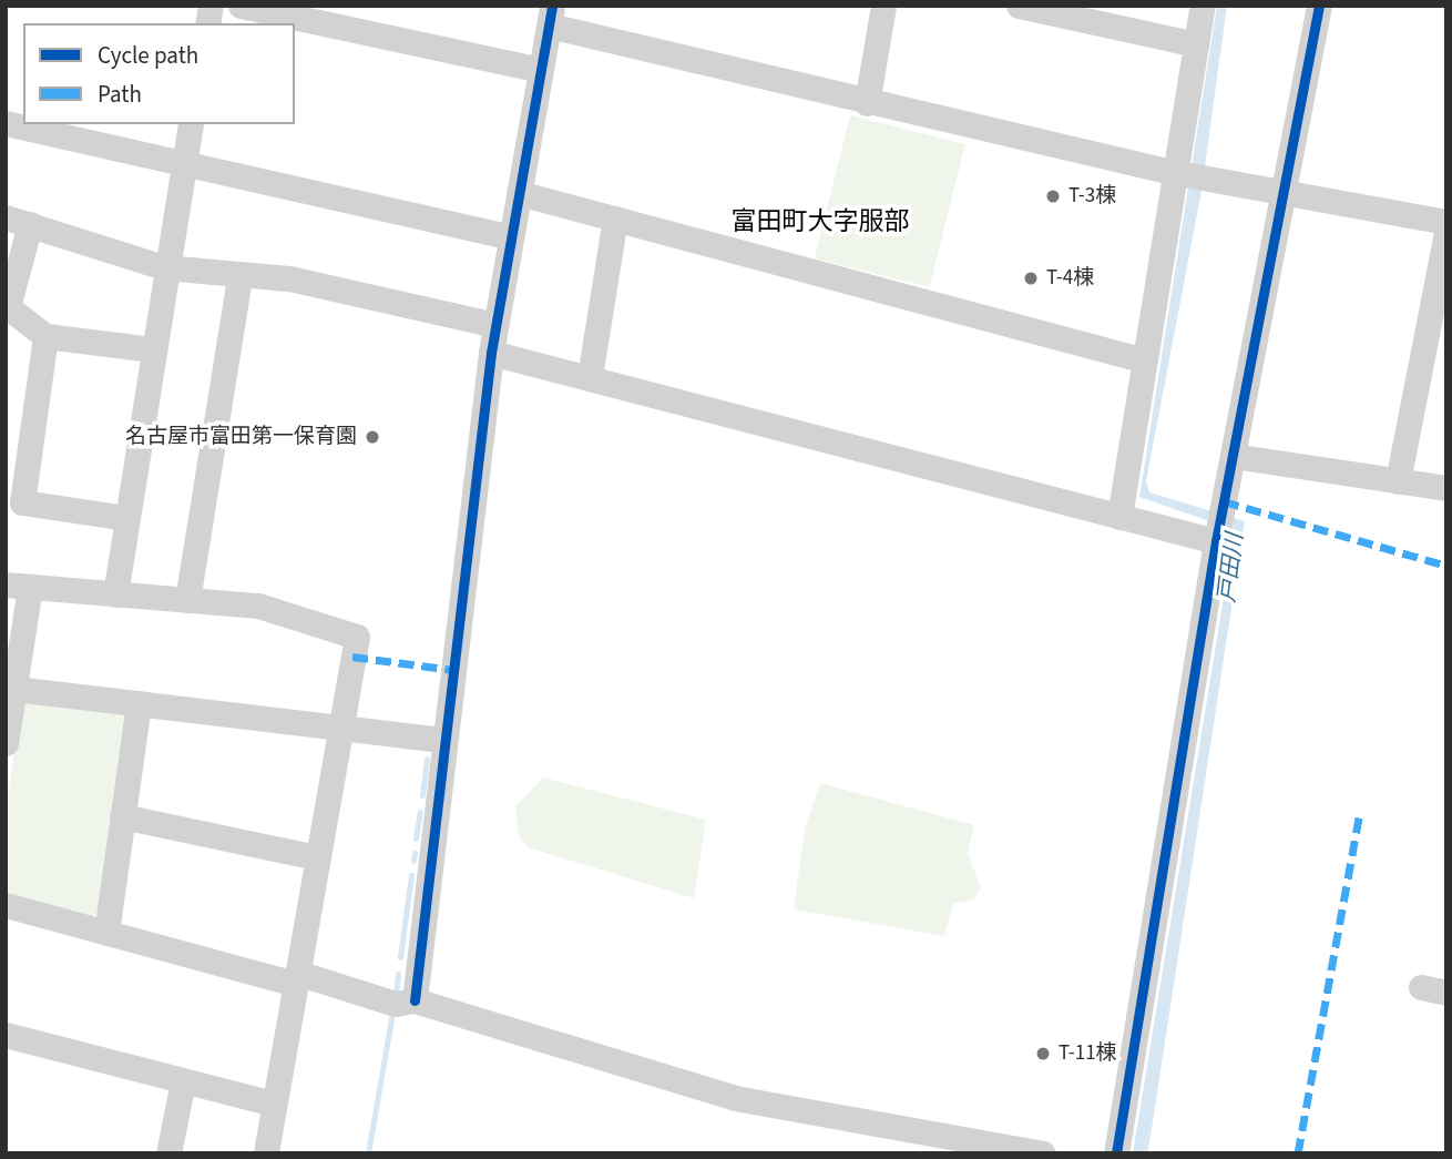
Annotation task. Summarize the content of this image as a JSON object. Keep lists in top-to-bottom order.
{
  "districts": ["富田町大字服部"],
  "water": ["戸田川"],
  "places": [
    "T-3棟",
    "T-4棟",
    "名古屋市富田第一保育園",
    "T-11棟"
  ],
  "legend": ["Cycle path", "Path"]
}
